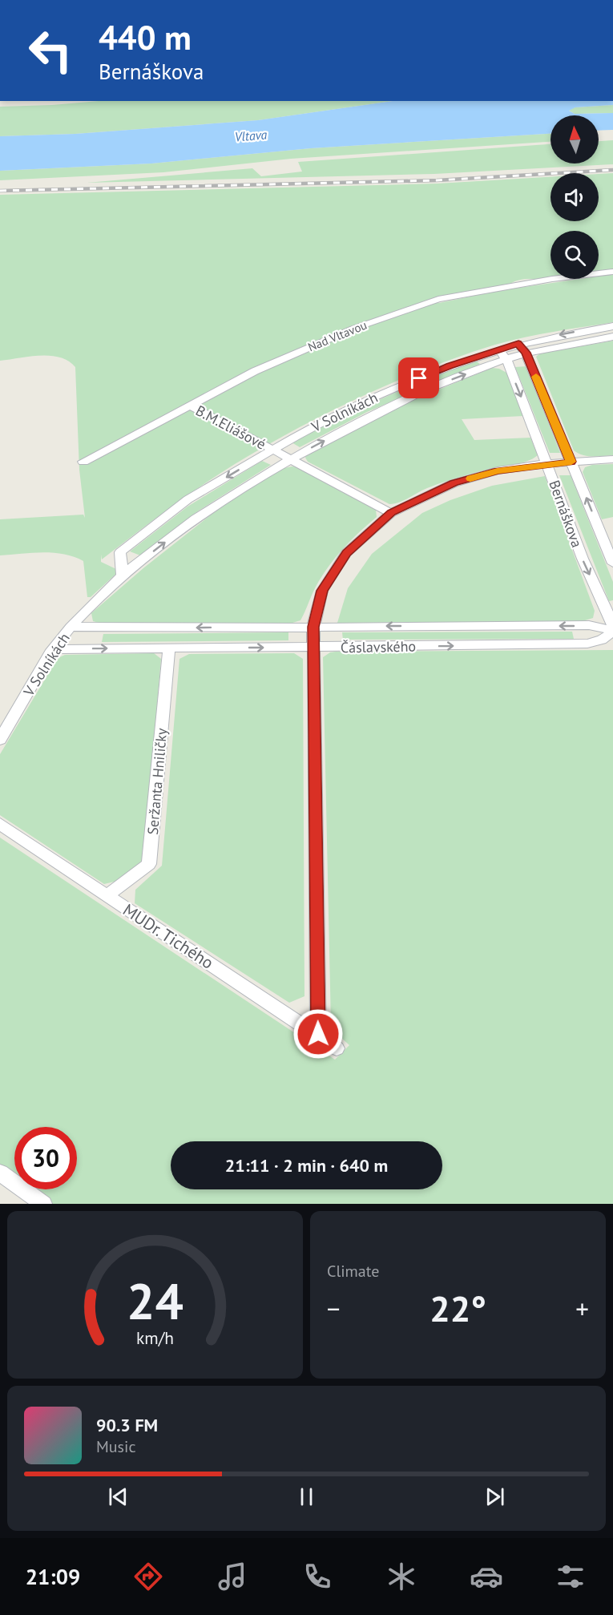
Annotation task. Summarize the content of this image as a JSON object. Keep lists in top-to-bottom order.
{
  "streets": {
    "street": [
      "Nad Vltavou",
      "V Solníkách",
      "B.M.Eliášové",
      "Bernáškova",
      "Čáslavského",
      "Seržanta Hniličky",
      "MUDr. Tichého"
    ]
  },
  "crossings": [
    ["Nad Vltavou", "B.M.Eliášové"],
    ["V Solníkách", "B.M.Eliášové"],
    ["V Solníkách", "Bernáškova"],
    ["V Solníkách", "Čáslavského"],
    ["Čáslavského", "Seržanta Hniličky"],
    ["Seržanta Hniličky", "MUDr. Tichého"]
  ],
  "water": ["Vltava"],
  "north": "top",
  "page": {
    "turn": ["440 m", "Bernáškova"],
    "limit": "30",
    "trip": "21:11 · 2 min · 640 m",
    "tile": "Climate",
    "heat": ["−", "22°", "+"],
    "song": ["90.3 FM", "Music"],
    "tabs": "21:09",
    "gauge": ["24", "km/h"]
  }
}
